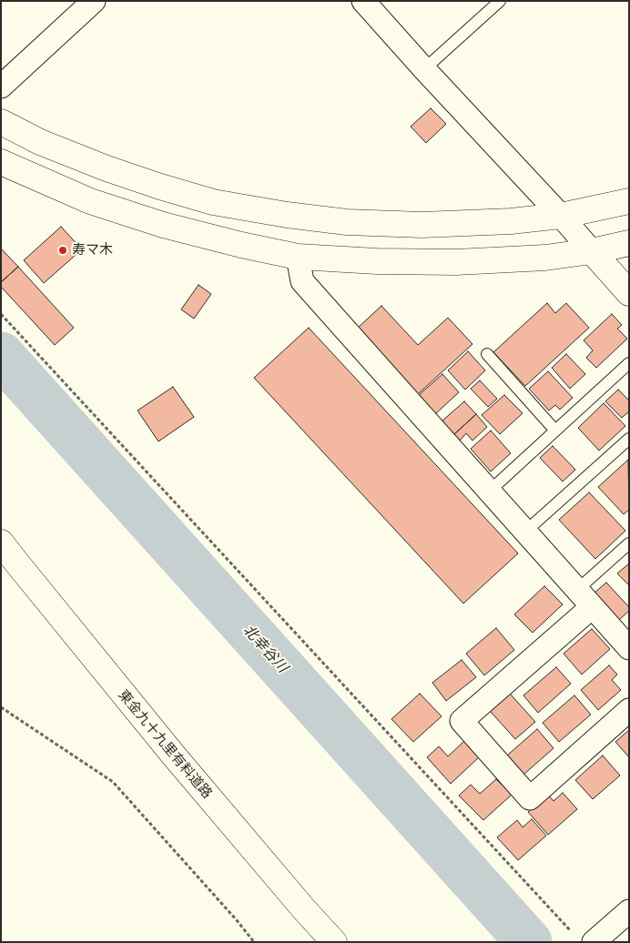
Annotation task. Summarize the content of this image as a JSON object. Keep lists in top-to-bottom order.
{
  "streets": {
    "main road": ["東金九十九里有料道路"]
  },
  "water": ["北幸谷川"],
  "places": ["寿マ木"]
}
